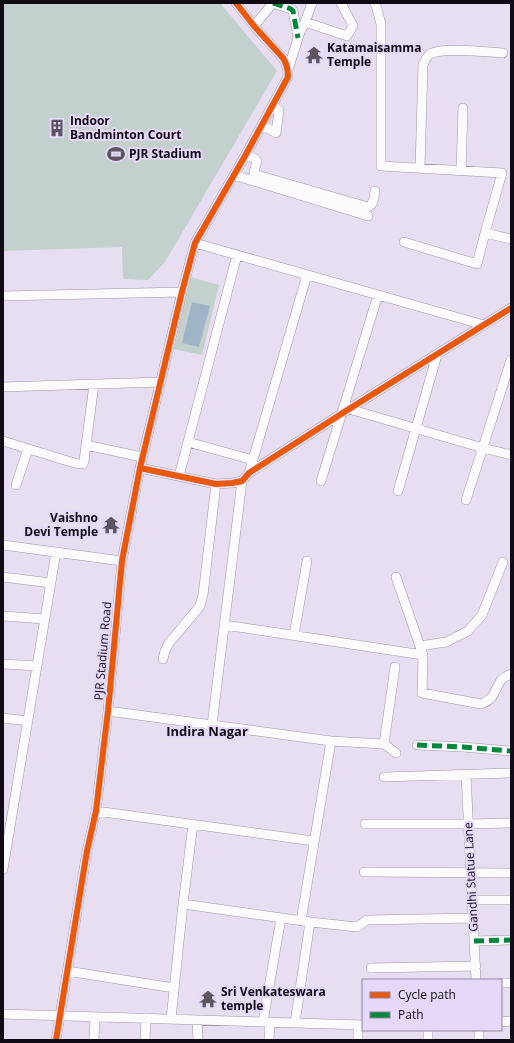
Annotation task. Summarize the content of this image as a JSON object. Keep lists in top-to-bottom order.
{
  "streets": {
    "street": ["PJR Stadium Road", "Gandhi Statue Lane"]
  },
  "districts": ["Indira Nagar"],
  "places": {
    "temple": ["Katamaisamma Temple", "Vaishno Devi Temple", "Sri Venkateswara temple"],
    "building": ["Indoor Bandminton Court"],
    "sports": ["PJR Stadium"]
  },
  "legend": ["Cycle path", "Path"]
}
